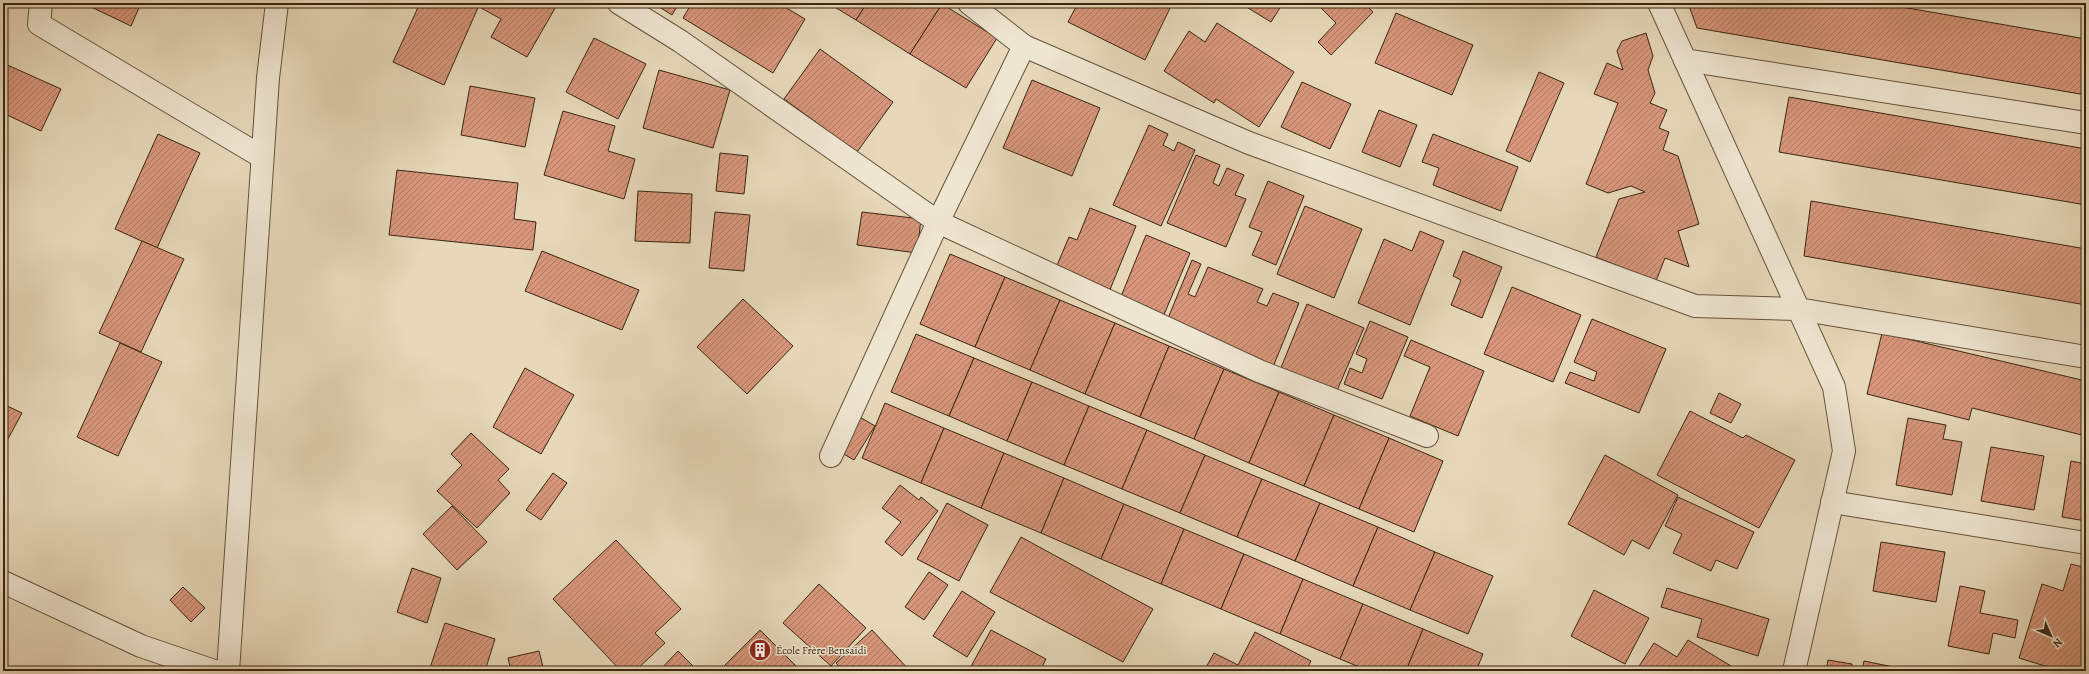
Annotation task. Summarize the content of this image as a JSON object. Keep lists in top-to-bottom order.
{
  "places": {
    "building": ["École Frère Bensaïdi"]
  },
  "north": "bottom right"
}
